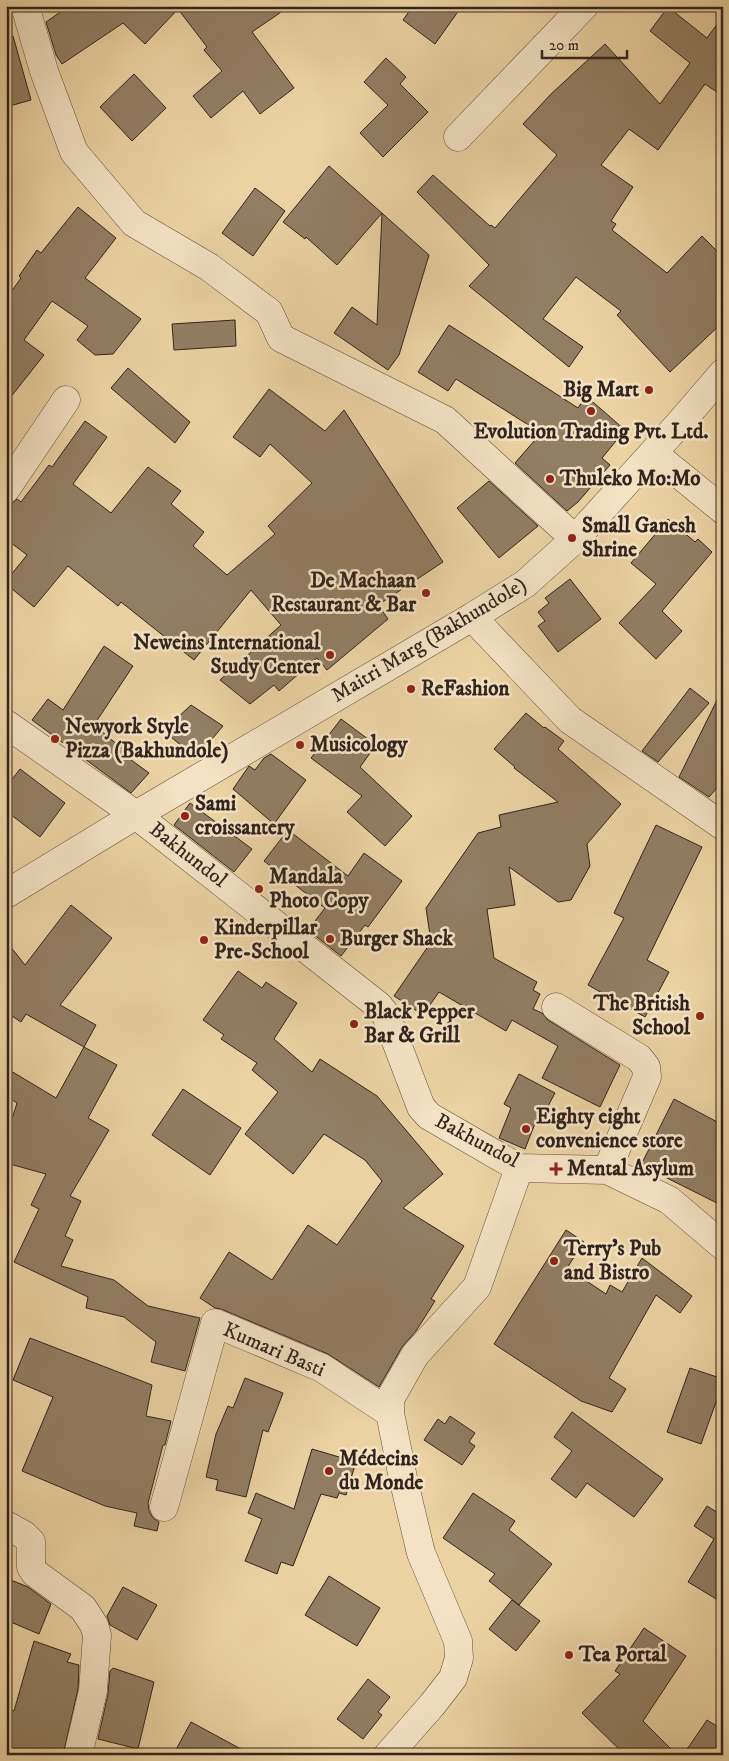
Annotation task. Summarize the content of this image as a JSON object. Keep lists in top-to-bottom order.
{
  "streets": {
    "street": ["Maitri Marg (Bakhundole)", "Bakhundol", "Kumari Basti"]
  },
  "crossings": [
    ["Maitri Marg (Bakhundole)", "Bakhundol"]
  ],
  "places": {
    "other": [
      "Big Mart",
      "Evolution Trading Pvt. Ltd.",
      "Thuleko Mo:Mo",
      "Small Ganesh Shrine",
      "De Machaan Restaurant & Bar",
      "Neweins International Study Center",
      "ReFashion",
      "Newyork Style Pizza (Bakhundole)",
      "Musicology",
      "Sami croissantery",
      "Mandala Photo Copy",
      "Burger Shack",
      "Kinderpillar Pre-School",
      "The British School",
      "Black Pepper Bar & Grill",
      "Eighty eight convenience store",
      "Terry's Pub and Bistro",
      "Médecins du Monde",
      "Tea Portal"
    ],
    "health": ["Mental Asylum"]
  },
  "scale_bar": "20 m"
}
